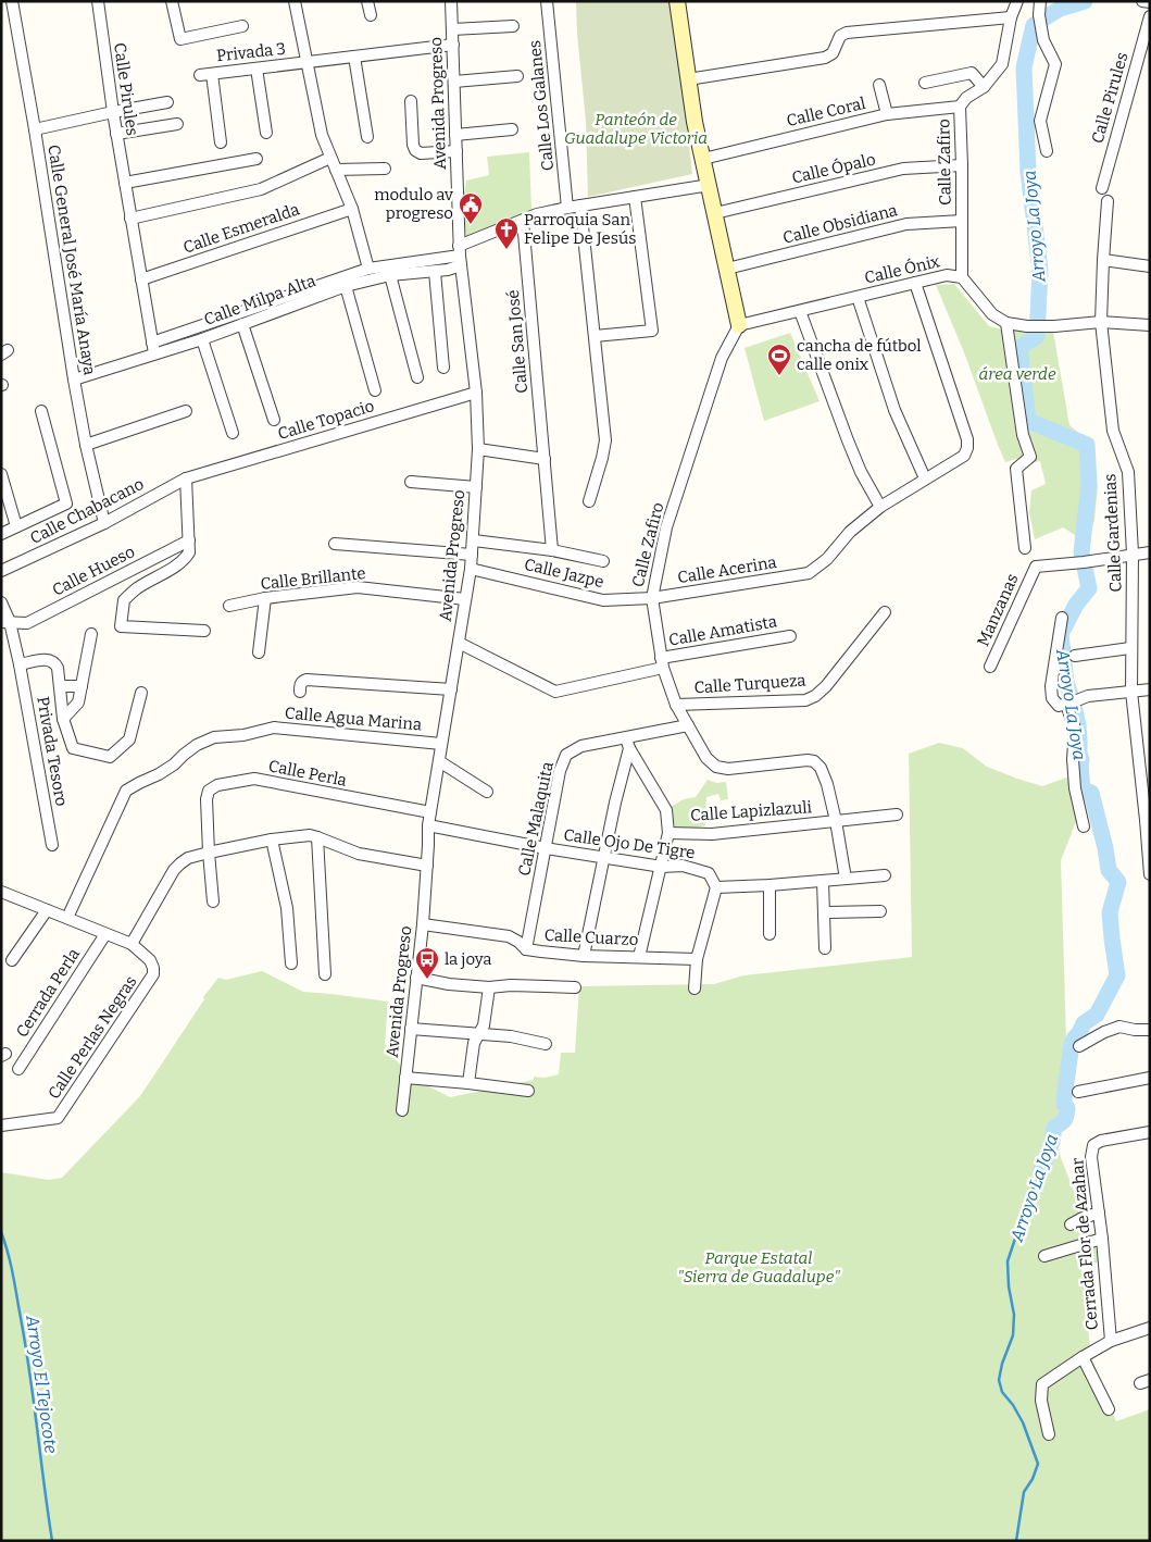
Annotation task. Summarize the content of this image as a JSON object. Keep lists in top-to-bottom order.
{
  "streets": {
    "street": [
      "Privada 3",
      "Calle Pirules",
      "Avenida Progreso",
      "Calle Los Galanes",
      "Calle Coral",
      "Calle Zafiro",
      "Calle Ópalo",
      "Calle Obsidiana",
      "Calle Esmeralda",
      "Calle General José María Anaya",
      "Calle Ónix",
      "Calle Milpa Alta",
      "Calle San José",
      "Calle Topacio",
      "Calle Chabacano",
      "Calle Gardenias",
      "Calle Acerina",
      "Calle Hueso",
      "Calle Jazpe",
      "Calle Brillante",
      "Manzanas",
      "Calle Amatista",
      "Calle Turqueza",
      "Calle Agua Marina",
      "Privada Tesoro",
      "Calle Perla",
      "Calle Lapizlazuli",
      "Calle Malaquita",
      "Calle Ojo De Tigre",
      "Calle Cuarzo",
      "Cerrada Perla",
      "Calle Perlas Negras",
      "Cerrada Flor de Azahar"
    ]
  },
  "crossings": [
    ["Privada 3", "Avenida Progreso"],
    ["Calle Pirules", "Calle Esmeralda"],
    ["Calle Pirules", "Calle Milpa Alta"],
    ["Avenida Progreso", "Calle Milpa Alta"],
    ["Avenida Progreso", "Calle Topacio"],
    ["Avenida Progreso", "Calle Jazpe"],
    ["Avenida Progreso", "Calle Brillante"],
    ["Avenida Progreso", "Calle Amatista"],
    ["Avenida Progreso", "Calle Agua Marina"],
    ["Avenida Progreso", "Calle Perla"],
    ["Avenida Progreso", "Calle Ojo De Tigre"],
    ["Avenida Progreso", "Calle Cuarzo"],
    ["Calle Los Galanes", "Calle Milpa Alta"],
    ["Calle Coral", "Calle Zafiro"],
    ["Calle Zafiro", "Calle Ópalo"],
    ["Calle Zafiro", "Calle Obsidiana"],
    ["Calle Zafiro", "Calle Ónix"],
    ["Calle Zafiro", "Calle Acerina"],
    ["Calle Zafiro", "Calle Jazpe"],
    ["Calle Zafiro", "Calle Amatista"],
    ["Calle Zafiro", "Calle Turqueza"],
    ["Calle Zafiro", "Calle Lapizlazuli"],
    ["Calle Zafiro", "Calle Malaquita"],
    ["Calle General José María Anaya", "Calle Milpa Alta"],
    ["Calle General José María Anaya", "Calle Chabacano"],
    ["Calle Milpa Alta", "Calle San José"],
    ["Calle Topacio", "Calle Chabacano"],
    ["Calle Gardenias", "Manzanas"],
    ["Calle Acerina", "Calle Jazpe"],
    ["Calle Hueso", "Privada Tesoro"],
    ["Calle Lapizlazuli", "Calle Malaquita"],
    ["Calle Malaquita", "Calle Ojo De Tigre"],
    ["Calle Malaquita", "Calle Cuarzo"]
  ],
  "water": ["Arroyo La Joya", "Arroyo El Tejocote"],
  "parks": ["Panteón de Guadalupe Victoria", "área verde", "Parque Estatal \"Sierra de Guadalupe\""],
  "places": {
    "public building": ["modulo av progreso"],
    "church": ["Parroquia San Felipe De Jesús"],
    "sports": ["cancha de fútbol calle onix"],
    "bus stop": ["la joya"]
  }
}
